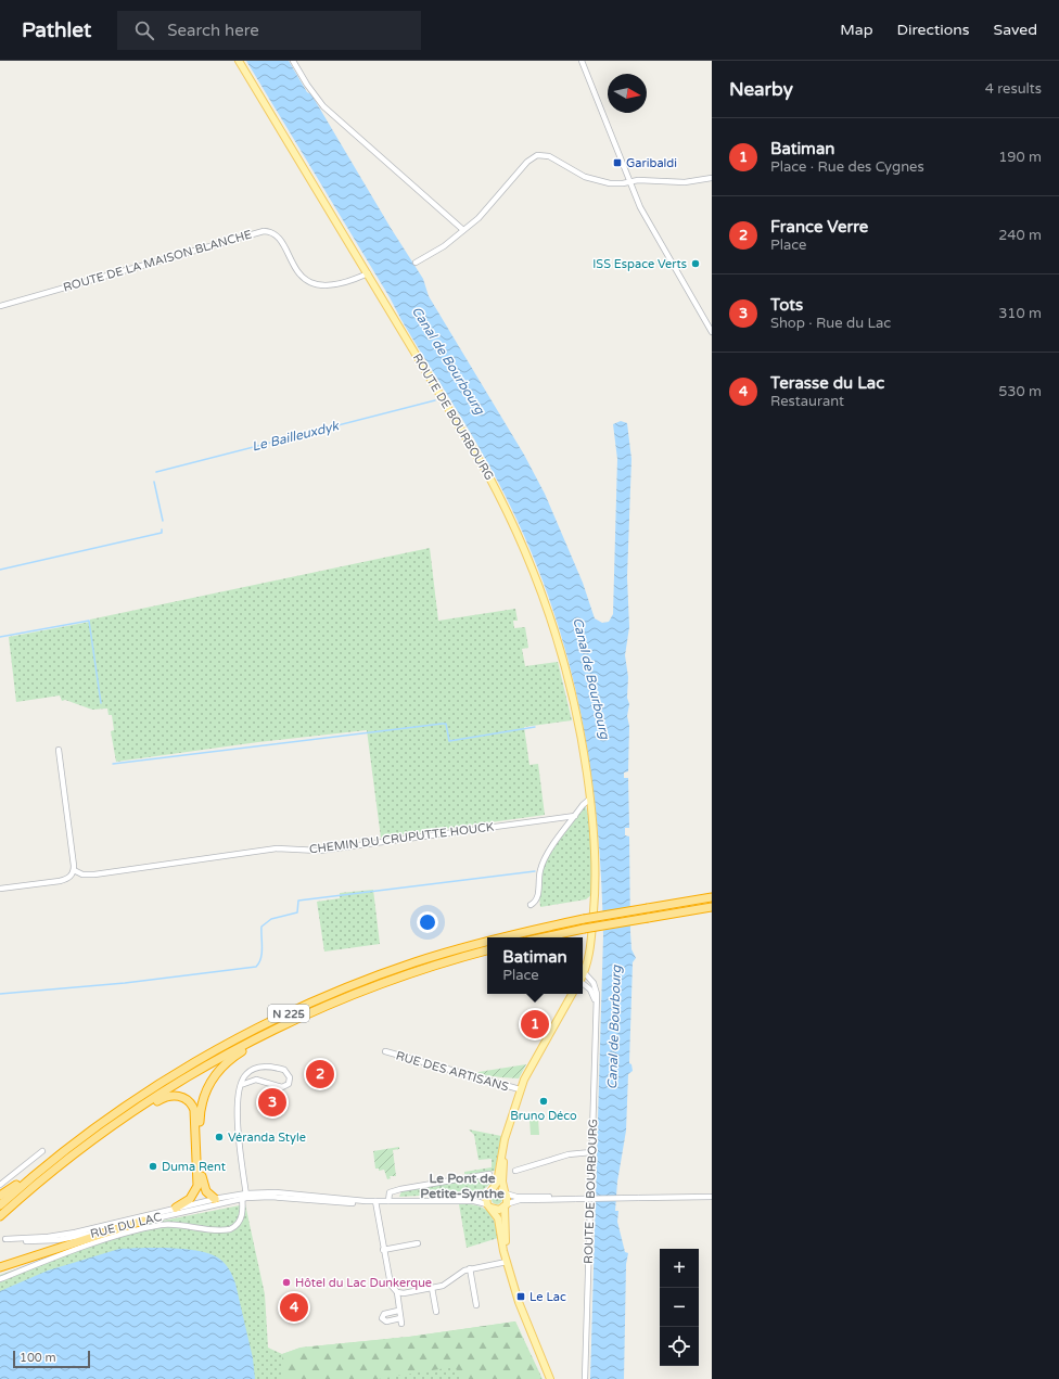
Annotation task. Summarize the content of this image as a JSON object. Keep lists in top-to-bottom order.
{
  "streets": {
    "highway": ["N 225"],
    "main road": ["ROUTE DE BOURBOURG"],
    "street": [
      "ROUTE DE LA MAISON BLANCHE",
      "CHEMIN DU CRUPUTTE HOUCK",
      "RUE DES ARTISANS",
      "RUE DU LAC"
    ]
  },
  "crossings": [
    ["ROUTE DE LA MAISON BLANCHE", "ROUTE DE BOURBOURG"]
  ],
  "districts": ["Le Pont de Petite-Synthe"],
  "water": ["Canal de Bourbourg", "Le Bailleuxdyk"],
  "places": {
    "transit": ["Garibaldi", "Le Lac"],
    "other": [
      "ISS Espace Verts",
      "Bruno Déco",
      "Véranda Style",
      "Duma Rent",
      "Hôtel du Lac Dunkerque"
    ]
  },
  "scale_bar": "100 m",
  "north": "right",
  "page": {
    "header": "Pathlet",
    "search": "Search here",
    "nav": ["Map", "Directions", "Saved"],
    "heading": ["Nearby", "4 results"],
    "list": [
      {
        "mark": "1",
        "name": "Batiman",
        "note": "Place · Rue des Cygnes",
        "value": "190 m"
      },
      {
        "mark": "2",
        "name": "France Verre",
        "note": "Place",
        "value": "240 m"
      },
      {
        "mark": "3",
        "name": "Tots",
        "note": "Shop · Rue du Lac",
        "value": "310 m"
      },
      {
        "mark": "4",
        "name": "Terasse du Lac",
        "note": "Restaurant",
        "value": "530 m"
      }
    ],
    "popup": ["Batiman", "Place"],
    "pins": [
      "1",
      "2",
      "3",
      "4"
    ],
    "map_buttons": ["+", "−"],
    "scale": "100 m"
  }
}
